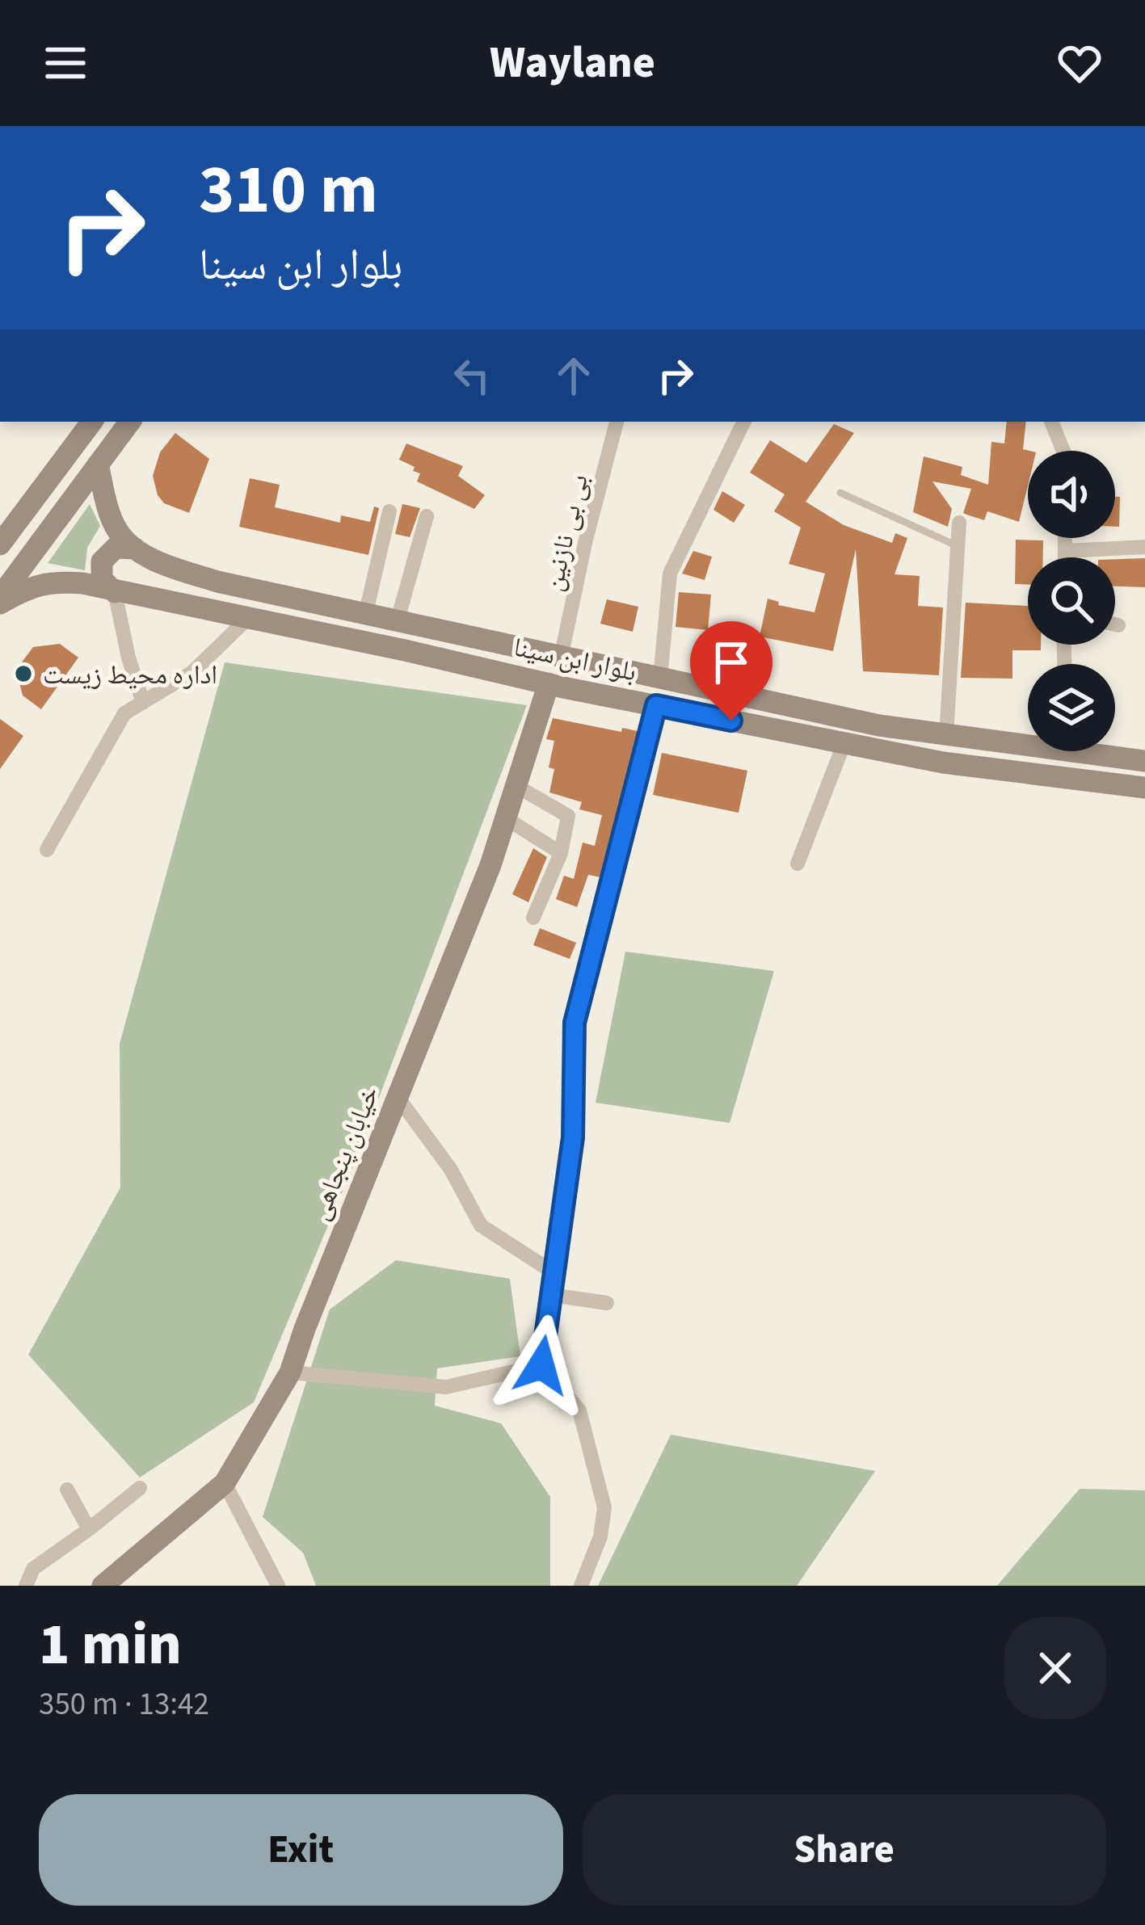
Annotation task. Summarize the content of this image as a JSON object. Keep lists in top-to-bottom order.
{
  "streets": {
    "main road": ["بلوار ابن سینا", "خیابان پنجاهی"],
    "street": ["بی بی نازنین"]
  },
  "crossings": [
    ["بی بی نازنین", "بلوار ابن سینا"],
    ["بلوار ابن سینا", "خیابان پنجاهی"]
  ],
  "places": ["اداره محیط زیست"],
  "page": {
    "header": "Waylane",
    "turn": ["310 m", "بلوار ابن سینا"],
    "heading": ["1 min", "350 m · 13:42"],
    "buttons": ["Exit", "Share"]
  }
}
